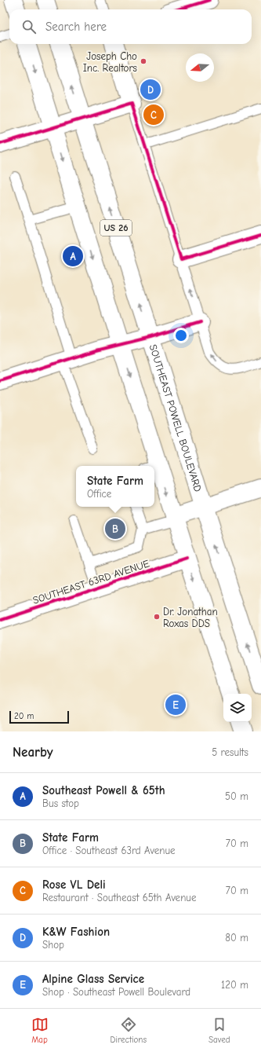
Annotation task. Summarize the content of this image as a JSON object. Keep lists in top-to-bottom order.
{
  "streets": {
    "main road": ["US 26", "SOUTHEAST POWELL BOULEVARD", "SOUTHEAST 63RD AVENUE"]
  },
  "crossings": [
    ["US 26", "SOUTHEAST 63RD AVENUE"]
  ],
  "places": ["Joseph Cho Inc. Realtors", "Dr. Jonathan Roxas DDS"],
  "scale_bar": "20 m",
  "north": "left",
  "page": {
    "search": "Search here",
    "pins": [
      "D",
      "C",
      "A",
      "B",
      "E"
    ],
    "popup": ["State Farm", "Office"],
    "scale": "20 m",
    "heading": ["Nearby", "5 results"],
    "list": [
      {
        "mark": "A",
        "name": "Southeast Powell & 65th",
        "note": "Bus stop",
        "value": "50 m"
      },
      {
        "mark": "B",
        "name": "State Farm",
        "note": "Office · Southeast 63rd Avenue",
        "value": "70 m"
      },
      {
        "mark": "C",
        "name": "Rose VL Deli",
        "note": "Restaurant · Southeast 65th Avenue",
        "value": "70 m"
      },
      {
        "mark": "D",
        "name": "K&W Fashion",
        "note": "Shop",
        "value": "80 m"
      },
      {
        "mark": "E",
        "name": "Alpine Glass Service",
        "note": "Shop · Southeast Powell Boulevard",
        "value": "120 m"
      }
    ],
    "nav": ["Map", "Directions", "Saved"]
  }
}
